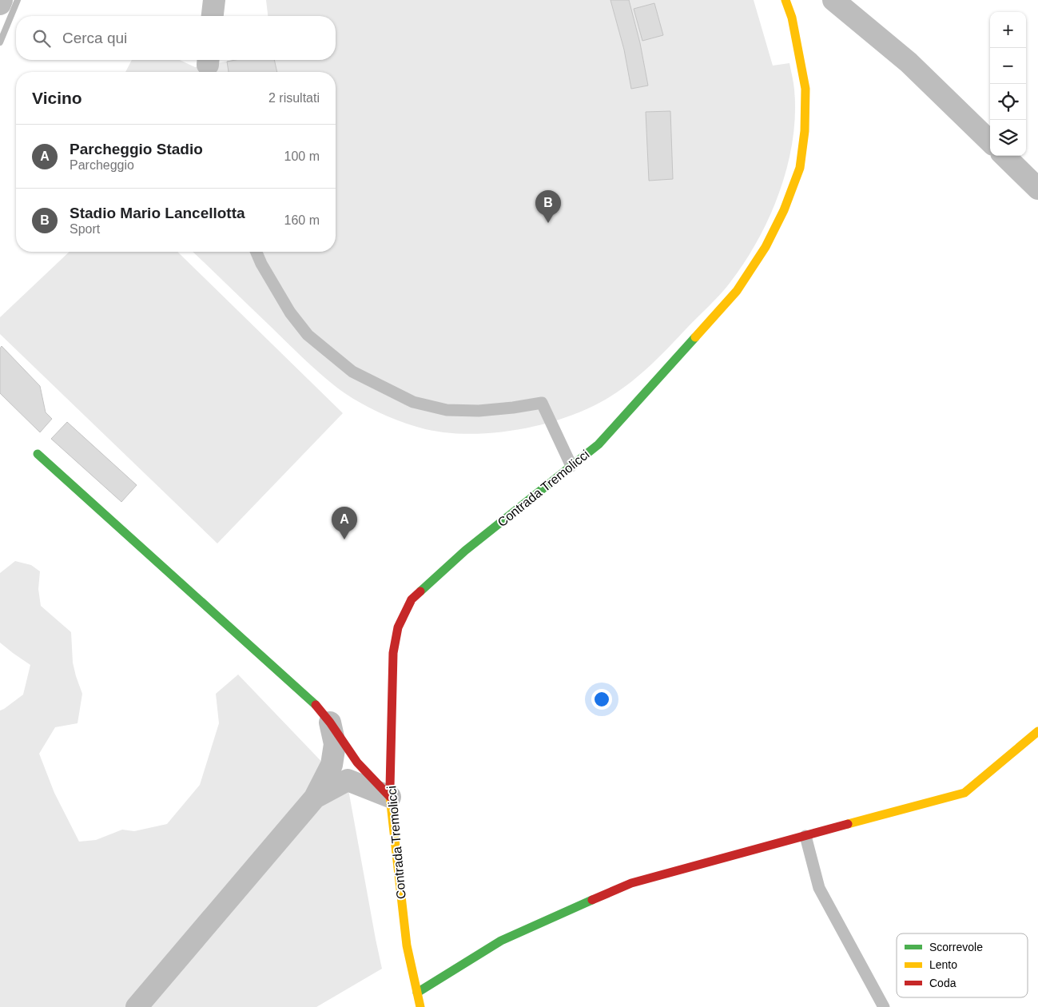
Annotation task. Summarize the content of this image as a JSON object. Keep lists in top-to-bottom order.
{
  "streets": {
    "street": ["Contrada Tremolicci"]
  },
  "legend": ["Scorrevole", "Lento", "Coda"],
  "page": {
    "map_buttons": ["+", "−"],
    "search": "Cerca qui",
    "heading": ["Vicino", "2 risultati"],
    "list": [
      {
        "mark": "A",
        "name": "Parcheggio Stadio",
        "note": "Parcheggio",
        "value": "100 m"
      },
      {
        "mark": "B",
        "name": "Stadio Mario Lancellotta",
        "note": "Sport",
        "value": "160 m"
      }
    ],
    "pins": ["B", "A"]
  }
}
